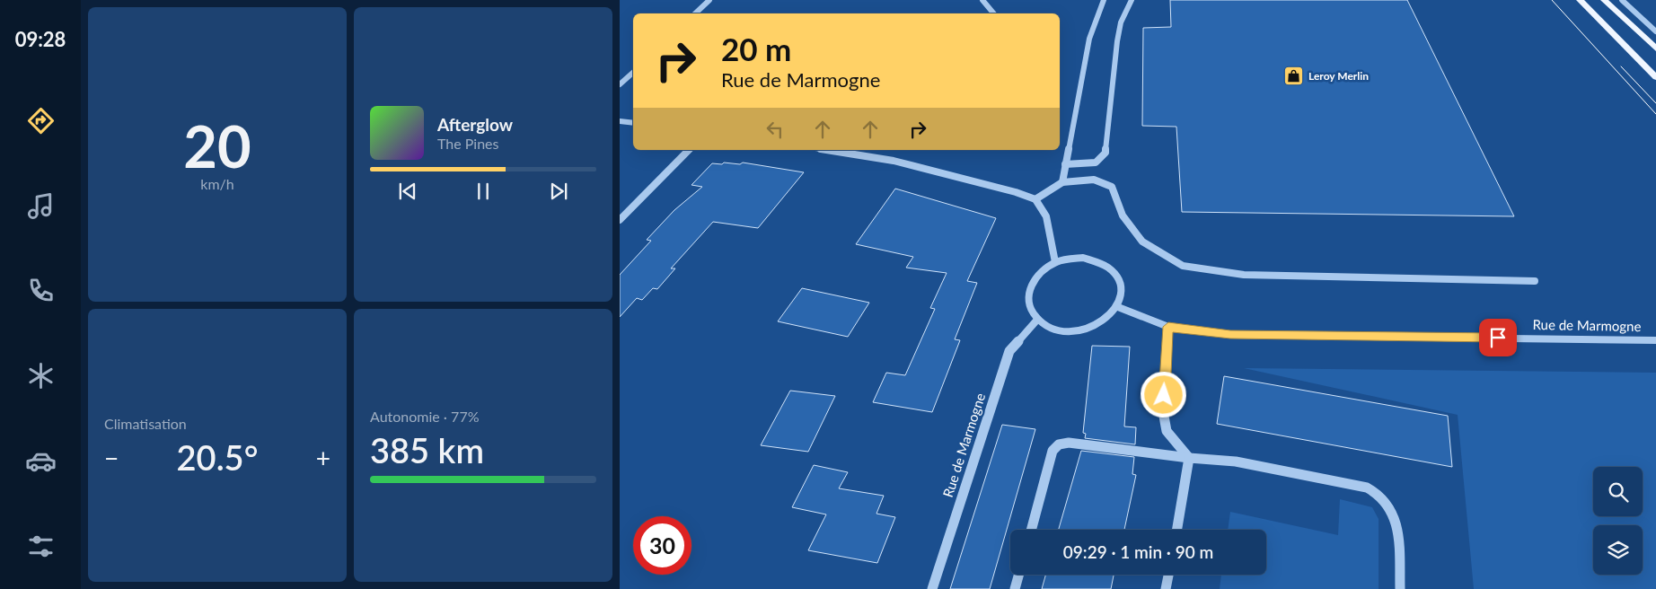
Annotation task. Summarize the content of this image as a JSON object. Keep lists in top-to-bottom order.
{
  "streets": {
    "street": ["Rue de Marmogne"]
  },
  "places": {
    "shop": ["Leroy Merlin"]
  },
  "page": {
    "tabs": "09:28",
    "tile": [
      ["20", "km/h"],
      "Climatisation",
      ["Autonomie · 77%", "385 km"]
    ],
    "turn": ["20 m", "Rue de Marmogne"],
    "song": ["Afterglow", "The Pines"],
    "heat": ["−", "20.5°", "+"],
    "limit": "30",
    "trip": "09:29 · 1 min · 90 m"
  }
}
